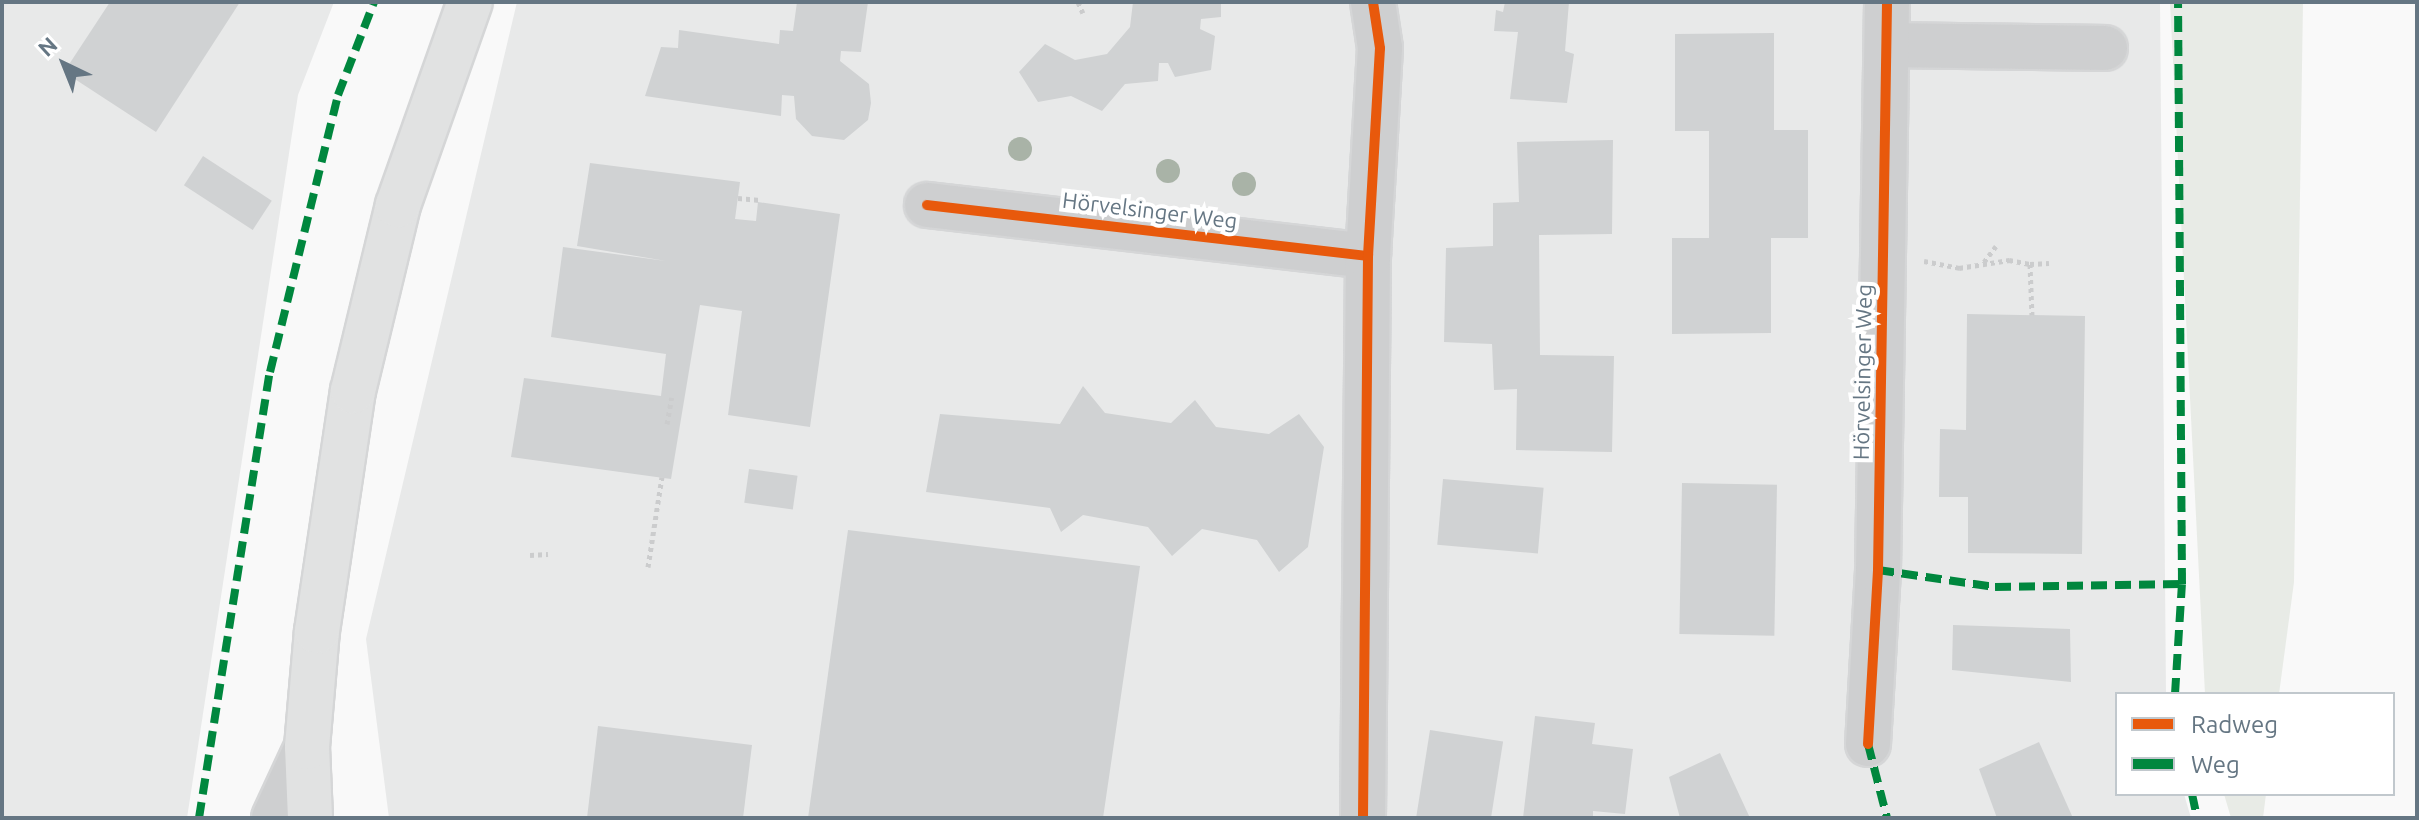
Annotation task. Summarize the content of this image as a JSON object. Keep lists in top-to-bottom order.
{
  "streets": {
    "street": ["Hörvelsinger Weg"]
  },
  "legend": ["Radweg", "Weg"],
  "north": "top left"
}
